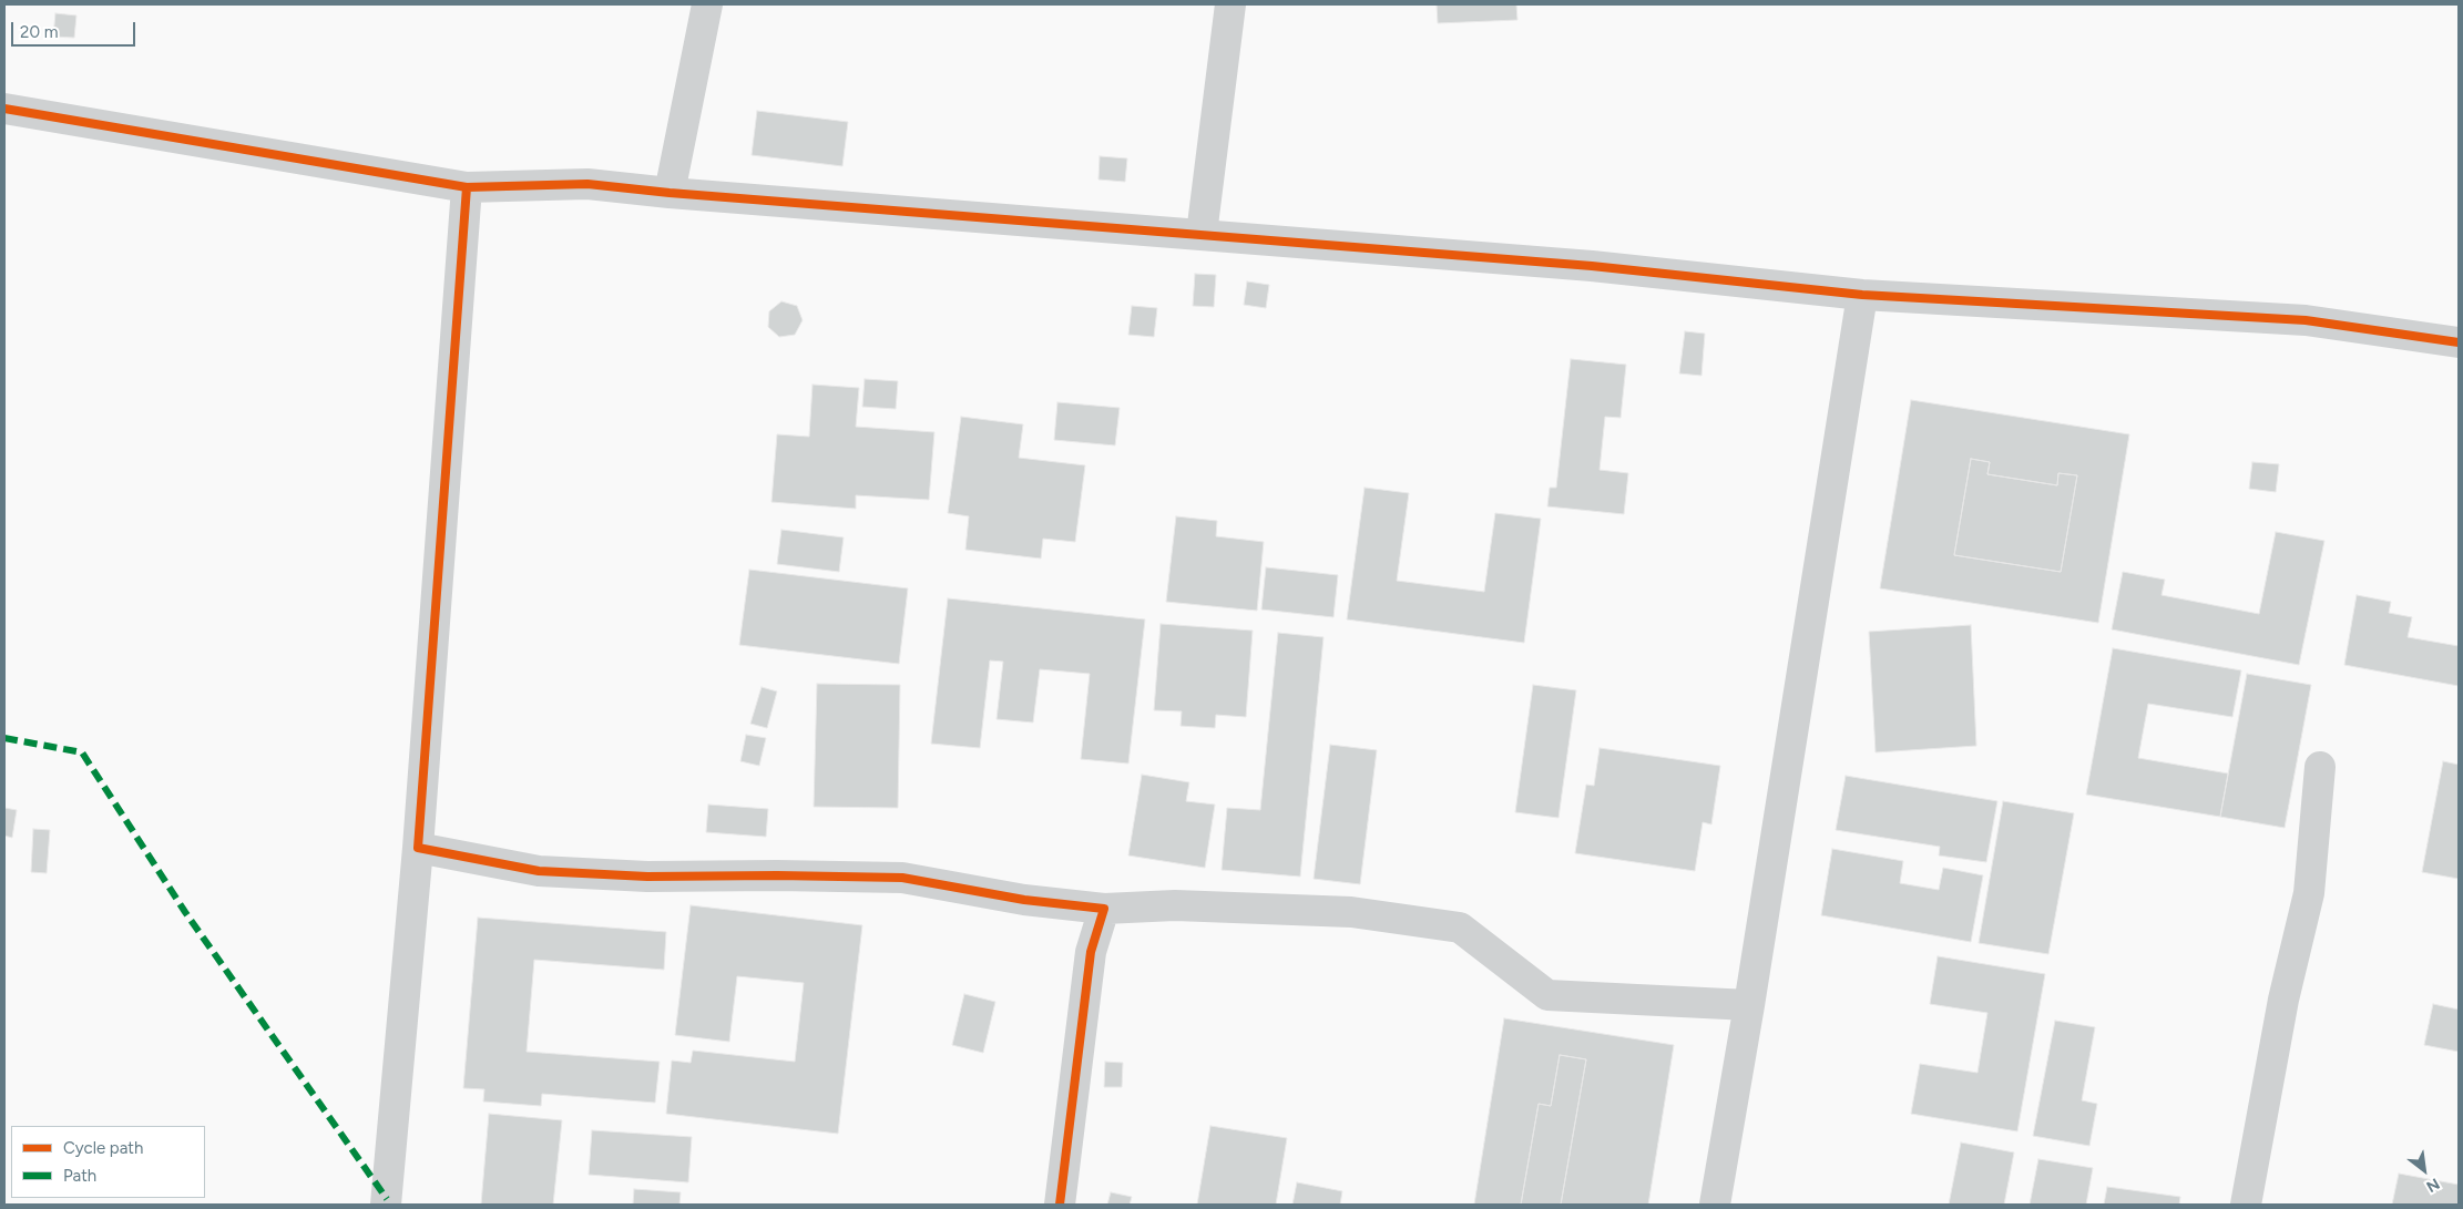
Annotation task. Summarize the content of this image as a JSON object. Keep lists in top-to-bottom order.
{
  "legend": ["Cycle path", "Path"],
  "scale_bar": "20 m",
  "north": "bottom right"
}
